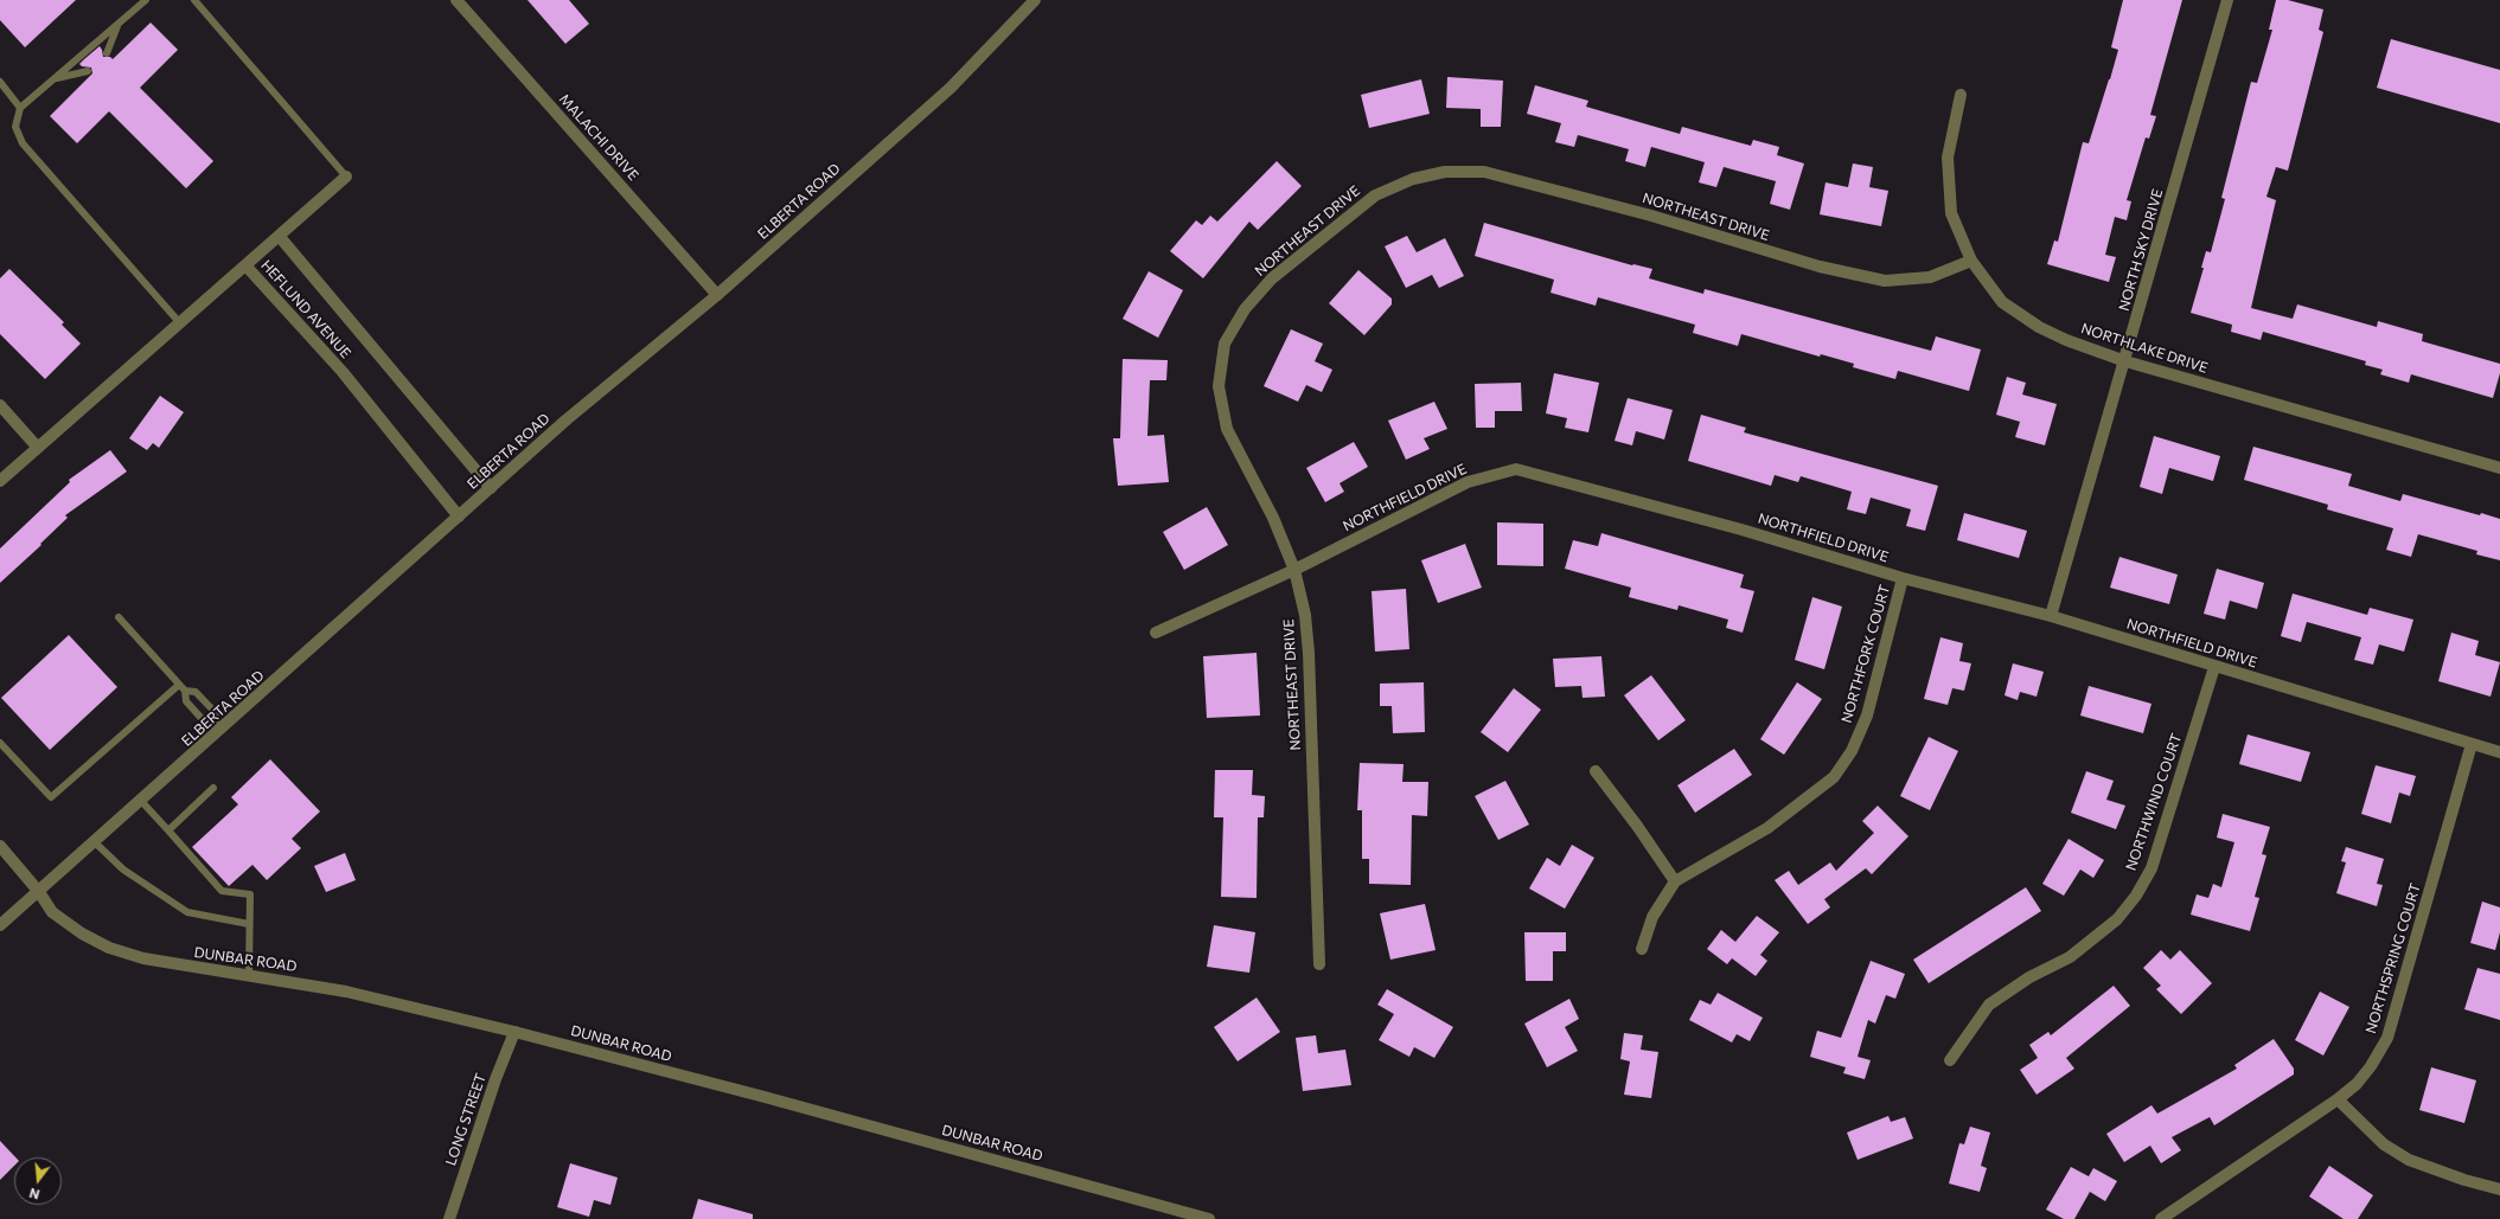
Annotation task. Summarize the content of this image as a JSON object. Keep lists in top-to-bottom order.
{
  "streets": {
    "street": [
      "MALACHI DRIVE",
      "ELBERTA ROAD",
      "NORTHEAST DRIVE",
      "NORTH SKY DRIVE",
      "HEFLUND AVENUE",
      "NORTHLAKE DRIVE",
      "NORTHFIELD DRIVE",
      "NORTHFORK COURT",
      "NORTHWIND COURT",
      "NORTHSPRING COURT",
      "DUNBAR ROAD",
      "LONG STREET"
    ]
  },
  "crossings": [
    ["MALACHI DRIVE", "ELBERTA ROAD"],
    ["ELBERTA ROAD", "HEFLUND AVENUE"],
    ["ELBERTA ROAD", "DUNBAR ROAD"],
    ["NORTHEAST DRIVE", "NORTHLAKE DRIVE"],
    ["NORTHEAST DRIVE", "NORTHFIELD DRIVE"],
    ["NORTH SKY DRIVE", "NORTHLAKE DRIVE"],
    ["NORTH SKY DRIVE", "NORTHFIELD DRIVE"],
    ["NORTHFIELD DRIVE", "NORTHFORK COURT"],
    ["NORTHFIELD DRIVE", "NORTHWIND COURT"],
    ["NORTHFIELD DRIVE", "NORTHSPRING COURT"],
    ["DUNBAR ROAD", "LONG STREET"]
  ],
  "north": "bottom"
}
